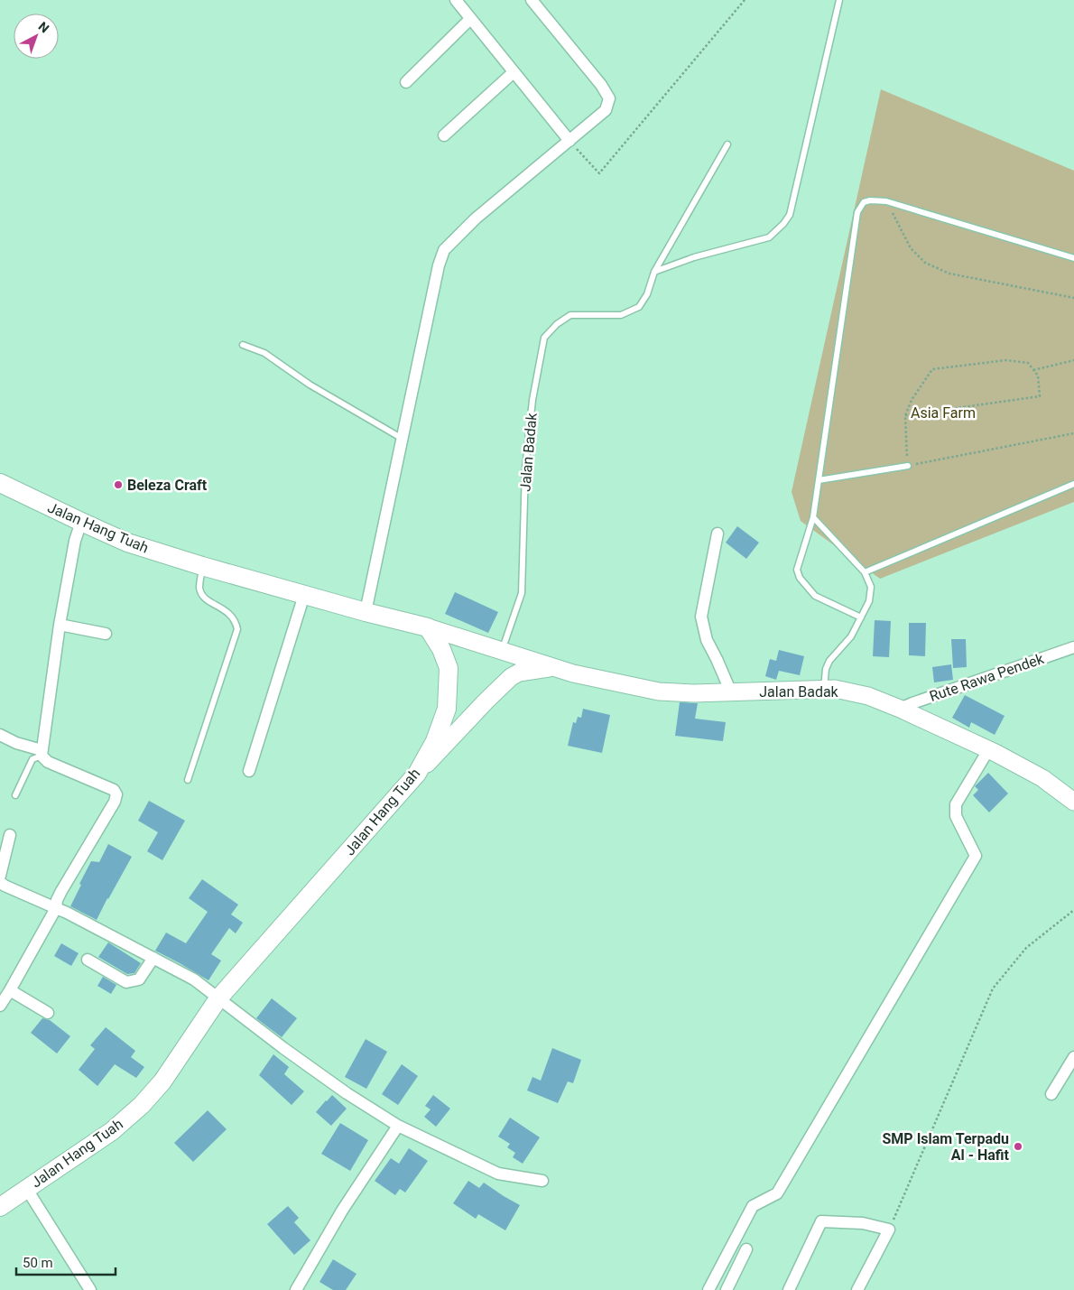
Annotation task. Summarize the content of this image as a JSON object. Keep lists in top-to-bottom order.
{
  "streets": {
    "main road": ["Jalan Hang Tuah"],
    "street": ["Jalan Badak", "Rute Rawa Pendek"]
  },
  "crossings": [
    ["Jalan Badak", "Jalan Hang Tuah"],
    ["Jalan Badak", "Rute Rawa Pendek"]
  ],
  "parks": ["Asia Farm"],
  "places": ["Beleza Craft", "SMP Islam Terpadu Al - Hafit"],
  "scale_bar": "50 m",
  "north": "top right"
}
